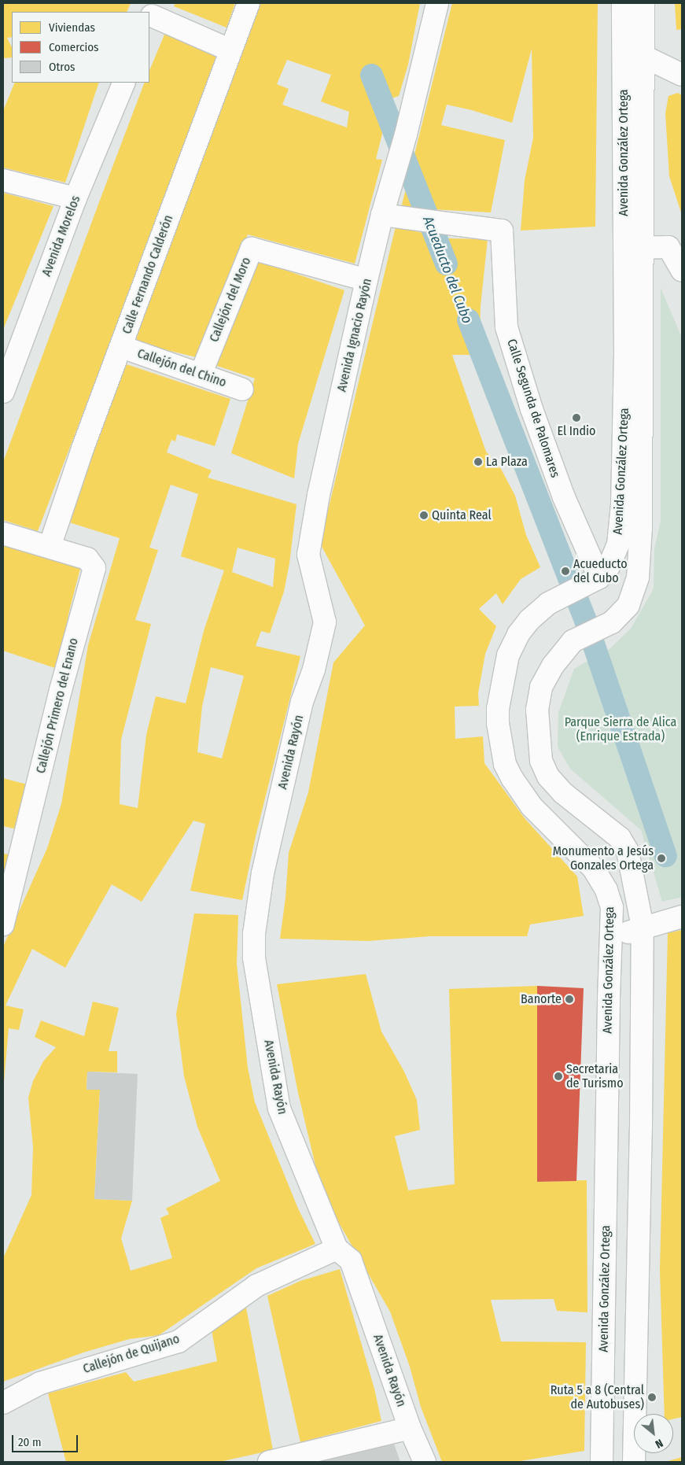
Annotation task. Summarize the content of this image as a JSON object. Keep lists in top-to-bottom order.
{
  "streets": {
    "street": [
      "Avenida González Ortega",
      "Avenida Morelos",
      "Calle Fernando Calderón",
      "Callejón del Moro",
      "Avenida Ignacio Rayón",
      "Callejón del Chino",
      "Calle Segunda de Palomares",
      "Callejón Primero del Enano",
      "Avenida Rayón",
      "Callejón de Quijano"
    ]
  },
  "crossings": [
    ["Avenida González Ortega", "Calle Segunda de Palomares"],
    ["Calle Fernando Calderón", "Callejón del Chino"],
    ["Calle Fernando Calderón", "Callejón Primero del Enano"],
    ["Callejón del Moro", "Avenida Ignacio Rayón"],
    ["Callejón del Moro", "Callejón del Chino"],
    ["Avenida Ignacio Rayón", "Calle Segunda de Palomares"],
    ["Avenida Ignacio Rayón", "Avenida Rayón"],
    ["Avenida Rayón", "Callejón de Quijano"]
  ],
  "water": ["Acueducto del Cubo"],
  "parks": ["Parque Sierra de Alica (Enrique Estrada)"],
  "places": [
    "El Indio",
    "La Plaza",
    "Quinta Real",
    "Acueducto del Cubo",
    "Monumento a Jesús Gonzales Ortega",
    "Banorte",
    "Secretaria de Turismo",
    "Ruta 5 a 8 (Central de Autobuses)"
  ],
  "legend": ["Viviendas", "Comercios", "Otros"],
  "scale_bar": "20 m",
  "north": "bottom right"
}
